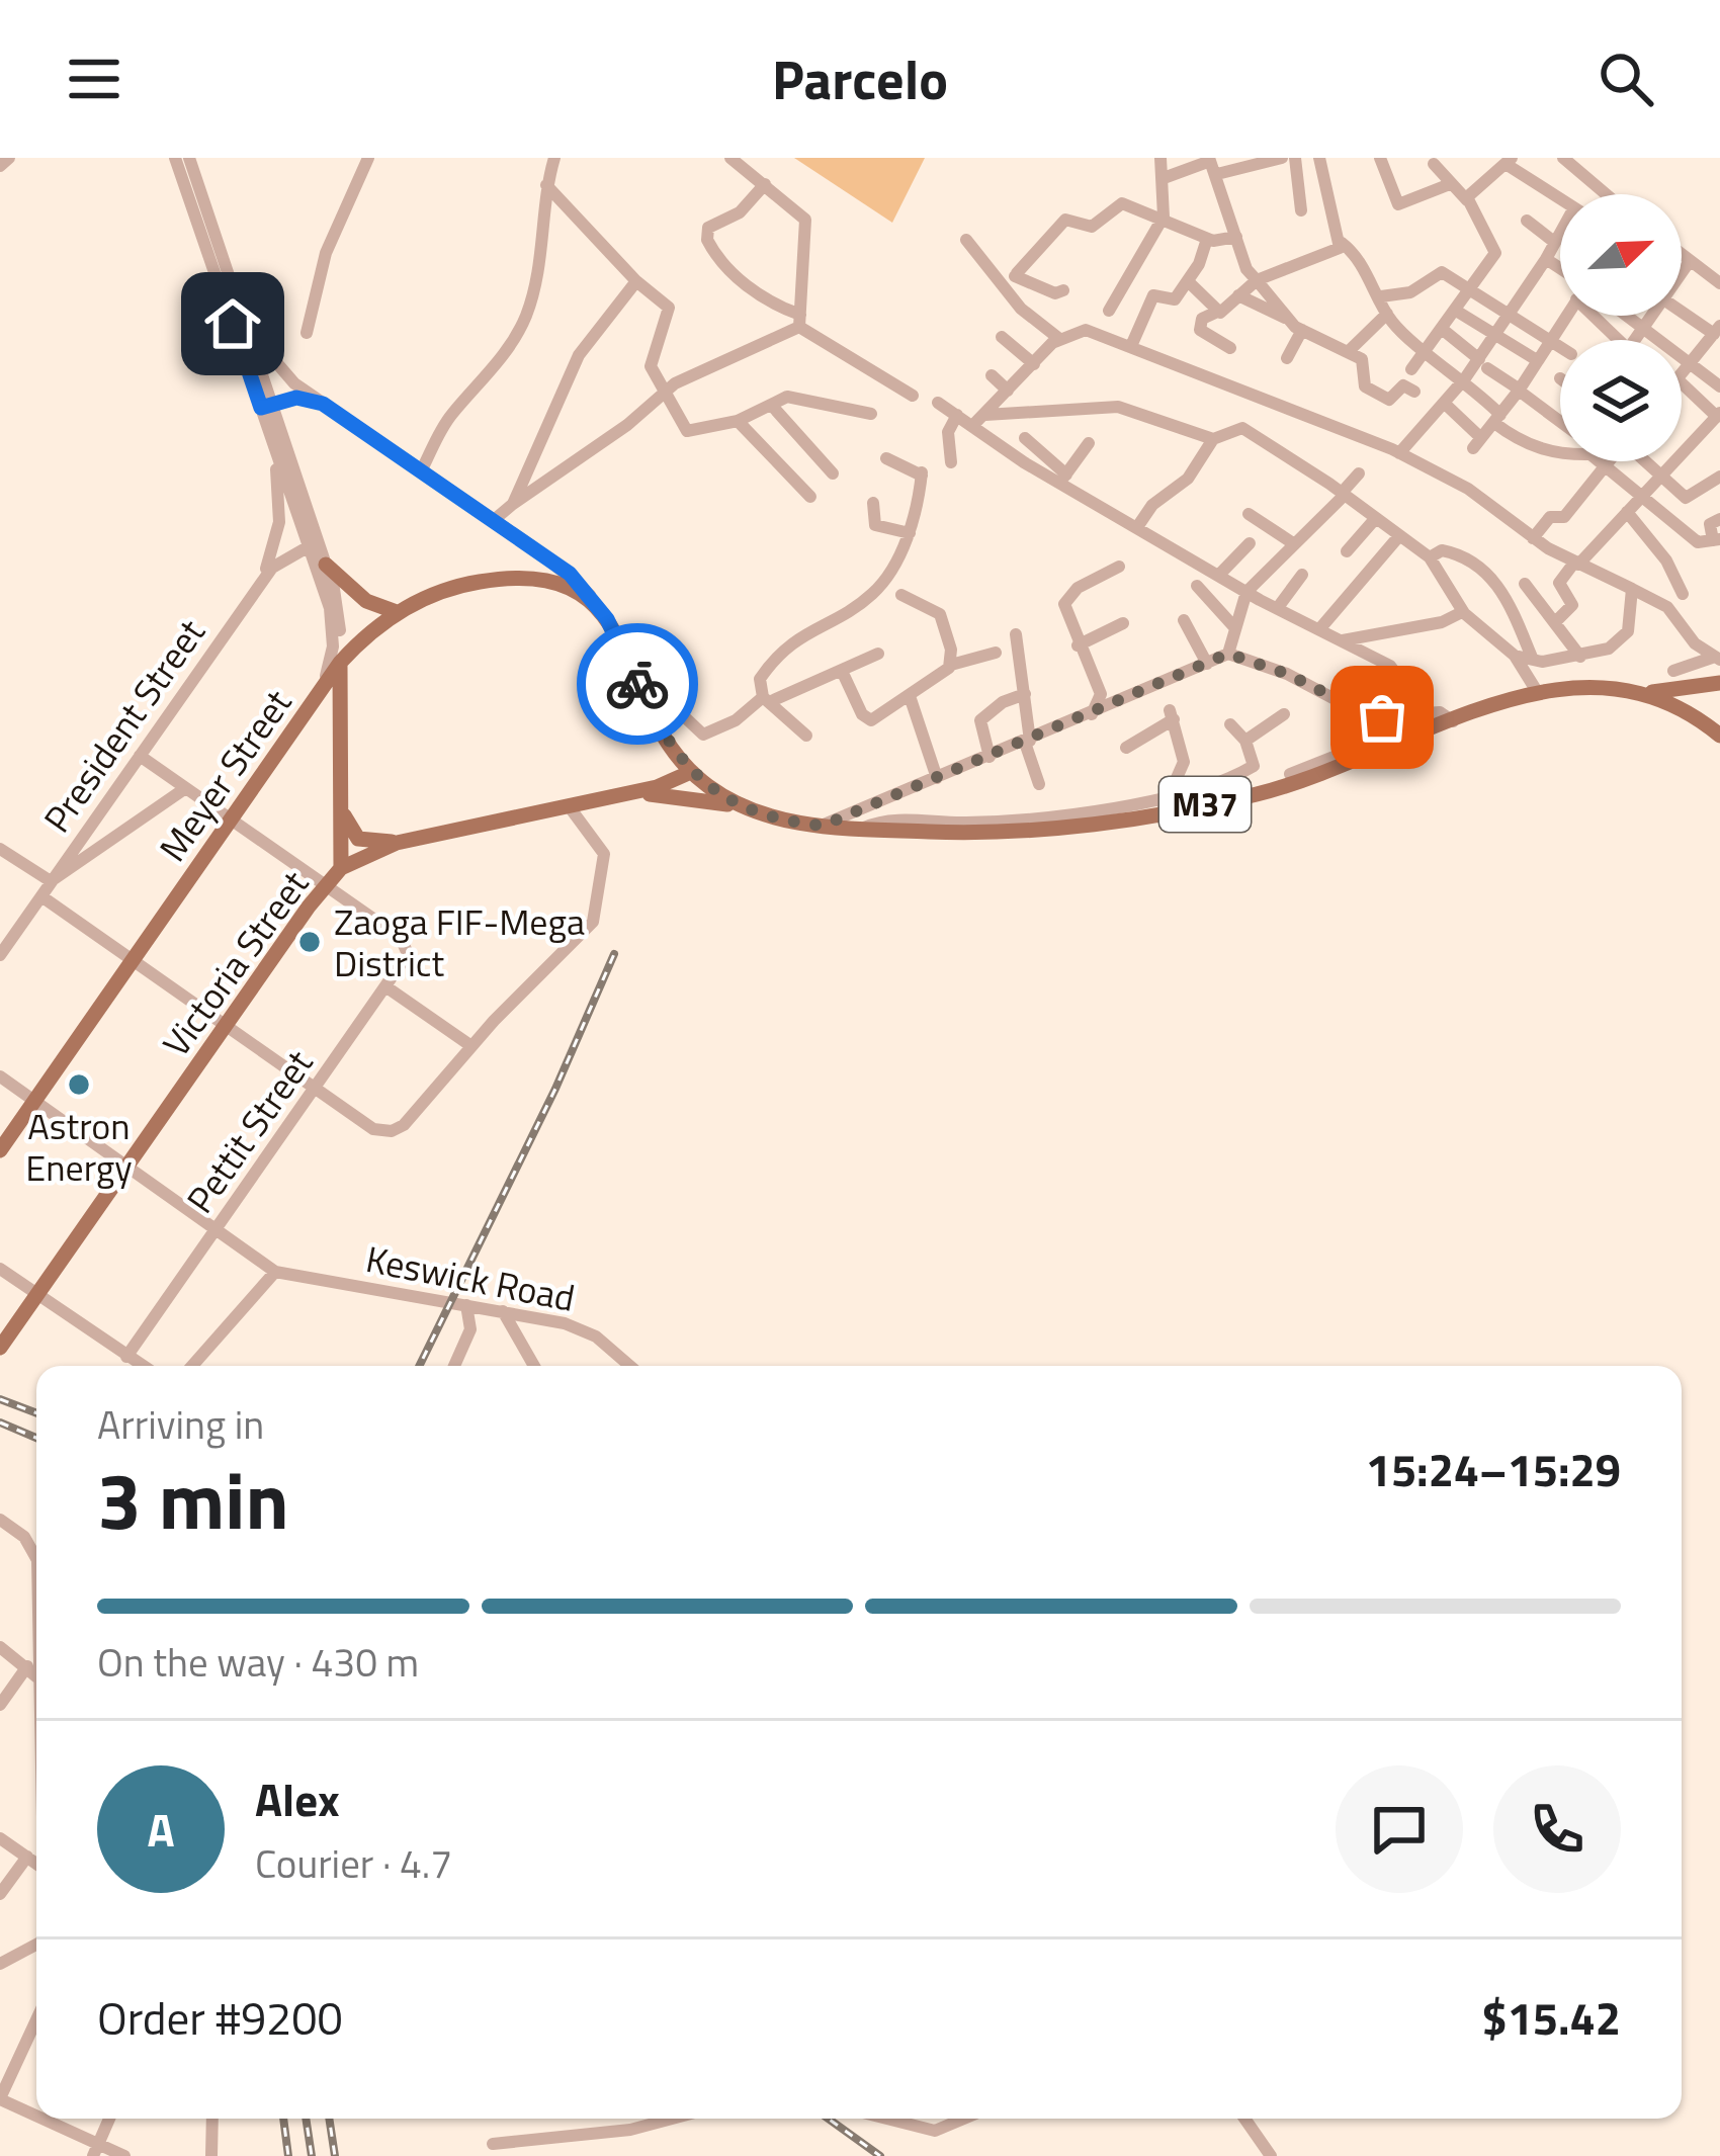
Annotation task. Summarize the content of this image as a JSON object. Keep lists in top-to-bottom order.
{
  "streets": {
    "main road": ["Meyer Street", "M37", "Victoria Street"],
    "street": ["President Street", "Pettit Street", "Keswick Road"]
  },
  "crossings": [
    ["Meyer Street", "M37"],
    ["M37", "Victoria Street"],
    ["Victoria Street", "Pettit Street"]
  ],
  "places": ["Zaoga FIF-Mega District", "Astron Energy"],
  "north": "top right",
  "page": {
    "header": "Parcelo",
    "heading": ["3 min", "Arriving in", "15:24–15:29"],
    "panel": [
      "Alex",
      "Courier · 4.7",
      "Order #9200",
      "$15.42"
    ],
    "bar": "On the way · 430 m",
    "round": "A"
  }
}
